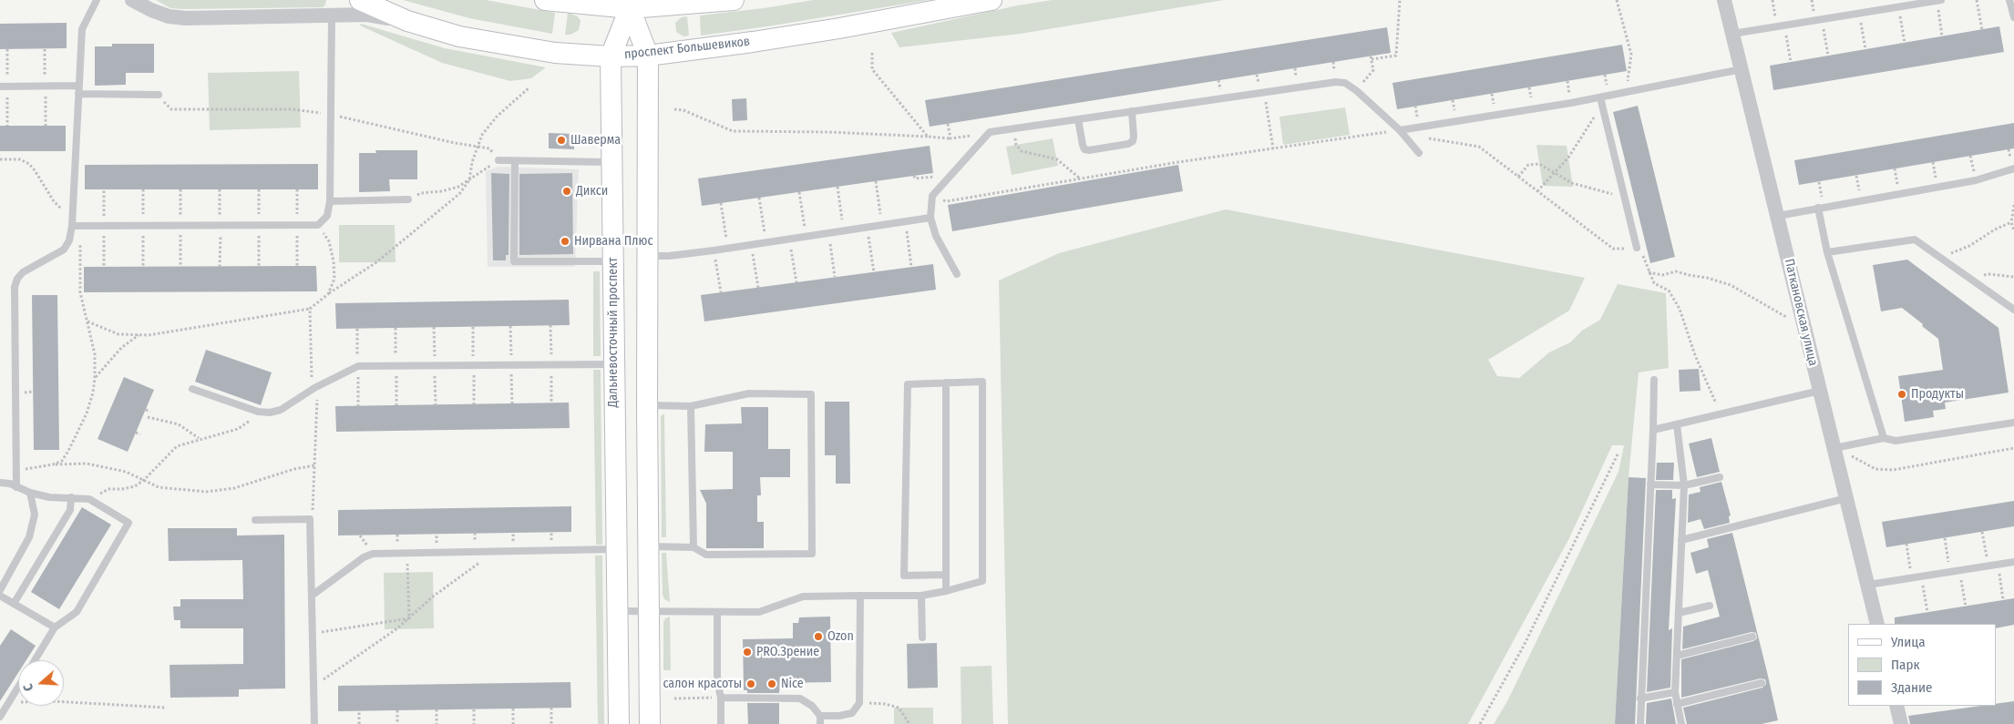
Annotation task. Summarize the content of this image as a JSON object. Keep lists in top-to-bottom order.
{
  "streets": {
    "street": ["проспект Большевиков", "Паткановская улица", "Дальневосточный проспект"]
  },
  "crossings": [
    ["проспект Большевиков", "Дальневосточный проспект"]
  ],
  "places": [
    "Шаверма",
    "Дикси",
    "Нирвана Плюс",
    "Продукты",
    "Ozon",
    "PRO.Зрение",
    "салон красоты",
    "Nice"
  ],
  "legend": ["Улица", "Парк", "Здание"],
  "north": "left"
}
